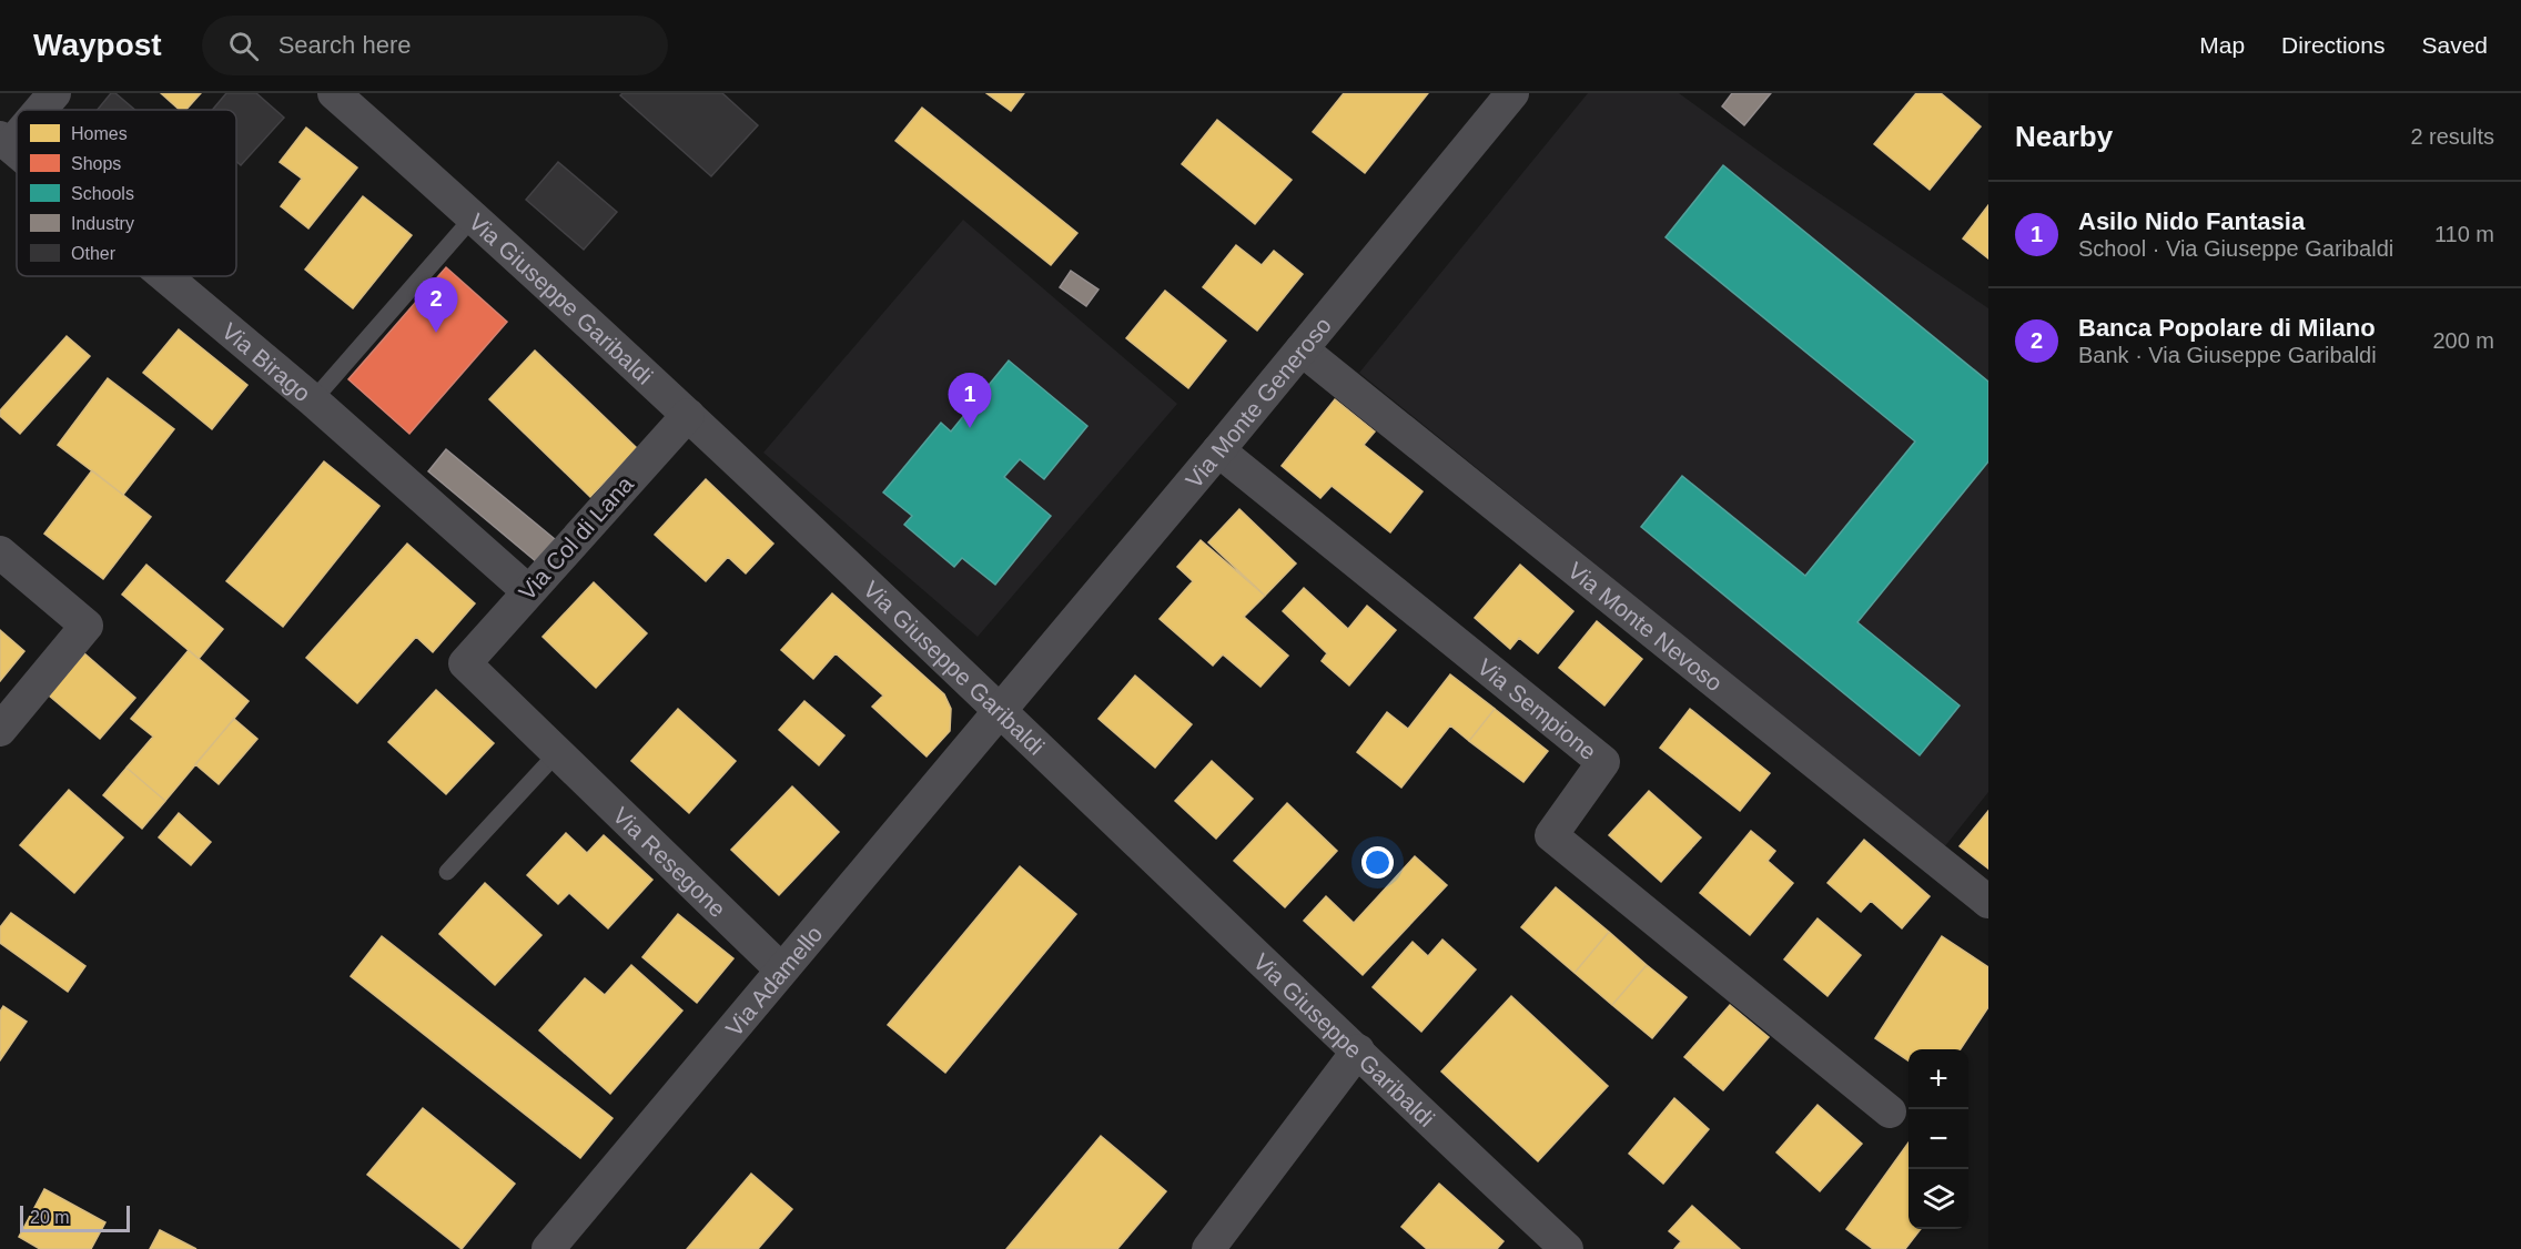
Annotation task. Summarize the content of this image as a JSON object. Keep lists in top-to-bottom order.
{
  "streets": {
    "street": [
      "Via Giuseppe Garibaldi",
      "Via Birago",
      "Via Monte Generoso",
      "Via Col di Lana",
      "Via Monte Nevoso",
      "Via Sempione",
      "Via Resegone",
      "Via Adamello"
    ]
  },
  "crossings": [
    ["Via Giuseppe Garibaldi", "Via Monte Generoso"],
    ["Via Giuseppe Garibaldi", "Via Col di Lana"],
    ["Via Giuseppe Garibaldi", "Via Adamello"],
    ["Via Birago", "Via Col di Lana"],
    ["Via Monte Generoso", "Via Monte Nevoso"],
    ["Via Monte Generoso", "Via Sempione"],
    ["Via Monte Generoso", "Via Adamello"],
    ["Via Col di Lana", "Via Resegone"],
    ["Via Resegone", "Via Adamello"]
  ],
  "legend": [
    "Homes",
    "Shops",
    "Schools",
    "Industry",
    "Other"
  ],
  "scale_bar": "20 m",
  "page": {
    "header": "Waypost",
    "search": "Search here",
    "nav": ["Map", "Directions", "Saved"],
    "heading": ["Nearby", "2 results"],
    "list": [
      {
        "mark": "1",
        "name": "Asilo Nido Fantasia",
        "note": "School · Via Giuseppe Garibaldi",
        "value": "110 m"
      },
      {
        "mark": "2",
        "name": "Banca Popolare di Milano",
        "note": "Bank · Via Giuseppe Garibaldi",
        "value": "200 m"
      }
    ],
    "pins": ["2", "1"],
    "map_buttons": ["+", "−"],
    "scale": "20 m"
  }
}
